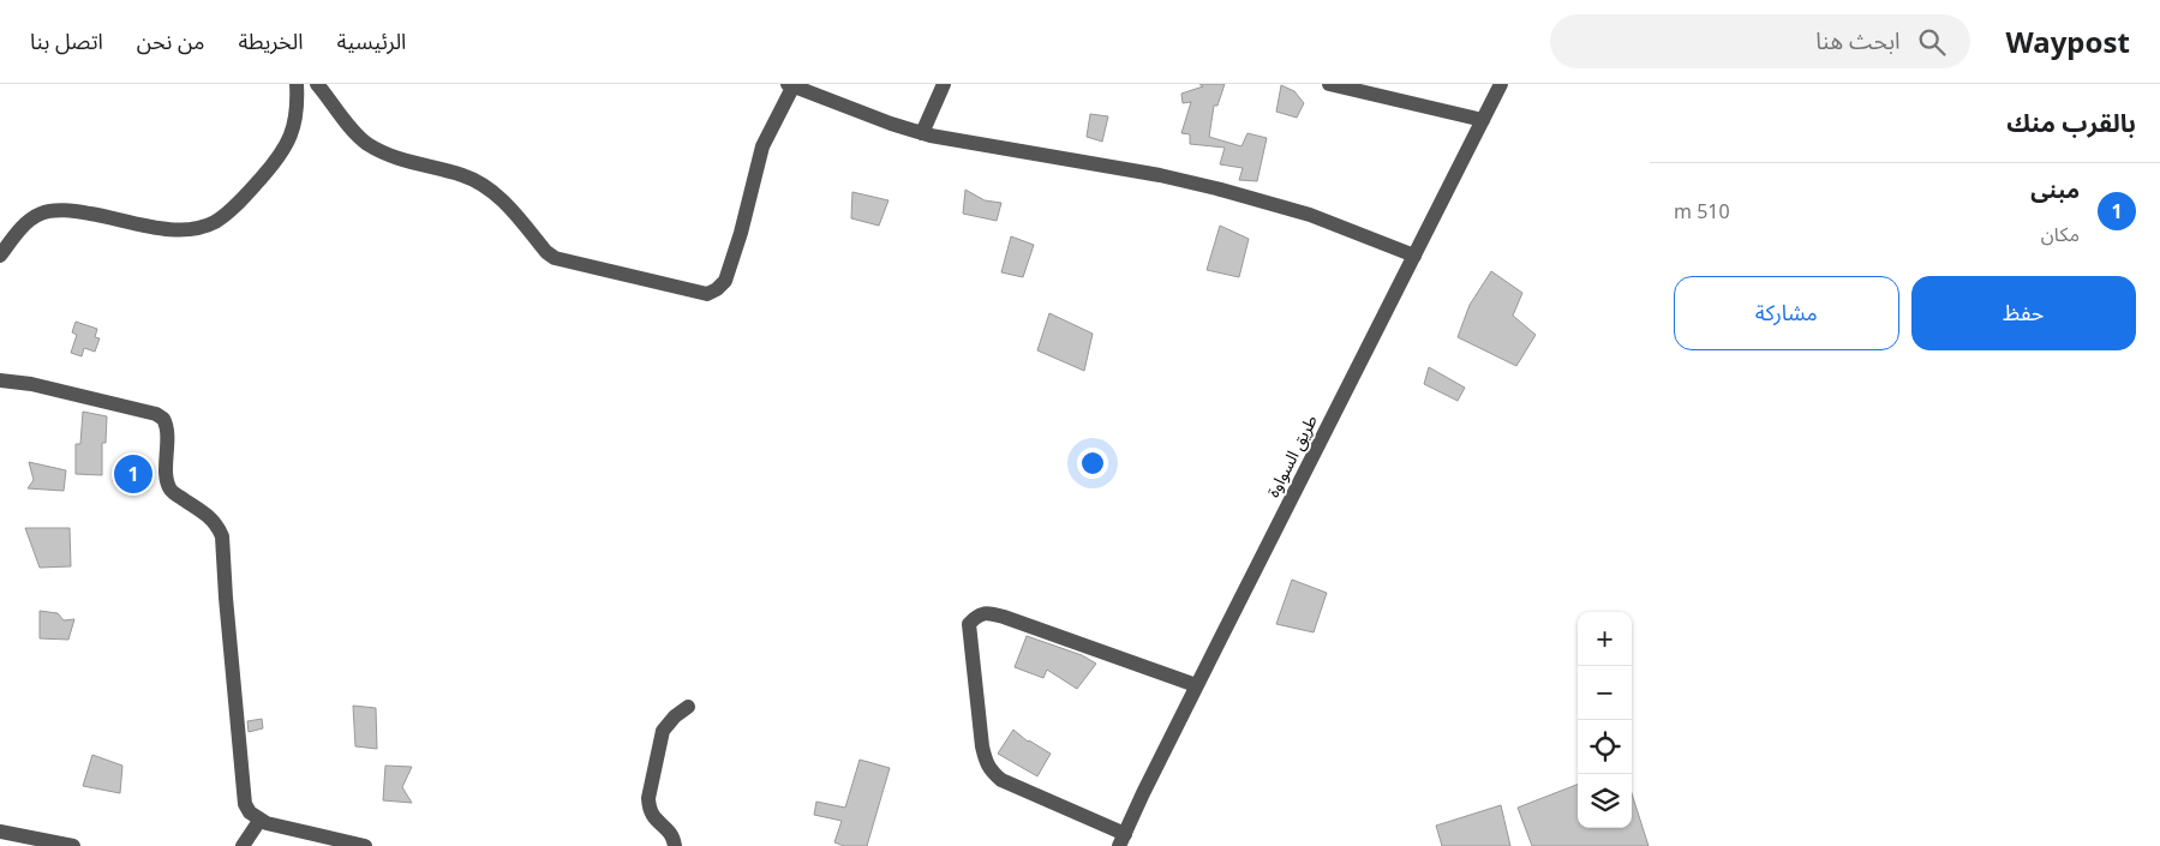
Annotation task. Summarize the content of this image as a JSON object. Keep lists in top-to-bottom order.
{
  "streets": {
    "street": ["طريق السواوة"]
  },
  "page": {
    "header": "Waypost",
    "search": "ابحث هنا",
    "nav": [
      "الرئيسية",
      "الخريطة",
      "من نحن",
      "اتصل بنا"
    ],
    "heading": "بالقرب منك",
    "list": [
      {
        "mark": "1",
        "name": "مبنى",
        "note": "مكان",
        "value": "510 m"
      }
    ],
    "buttons": ["حفظ", "مشاركة"],
    "pins": "1",
    "map_buttons": ["+", "−"]
  }
}
